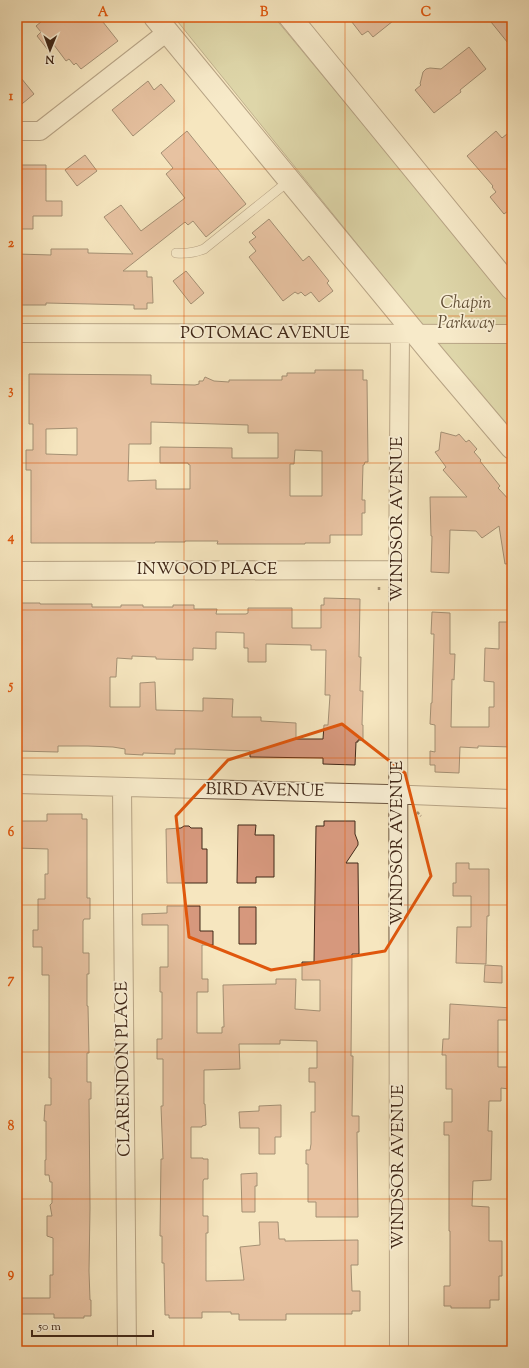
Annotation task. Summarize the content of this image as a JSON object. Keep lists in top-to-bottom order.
{
  "streets": {
    "street": [
      "POTOMAC AVENUE",
      "WINDSOR AVENUE",
      "INWOOD PLACE",
      "BIRD AVENUE",
      "CLARENDON PLACE"
    ]
  },
  "crossings": [
    ["POTOMAC AVENUE", "WINDSOR AVENUE"],
    ["WINDSOR AVENUE", "INWOOD PLACE"],
    ["WINDSOR AVENUE", "BIRD AVENUE"],
    ["BIRD AVENUE", "CLARENDON PLACE"]
  ],
  "parks": ["Chapin Parkway"],
  "scale_bar": "50 m",
  "north": "bottom",
  "grid": {
    "columns": ["A", "B", "C"],
    "rows": [
      "1",
      "2",
      "3",
      "4",
      "5",
      "6",
      "7",
      "8",
      "9"
    ]
  }
}
